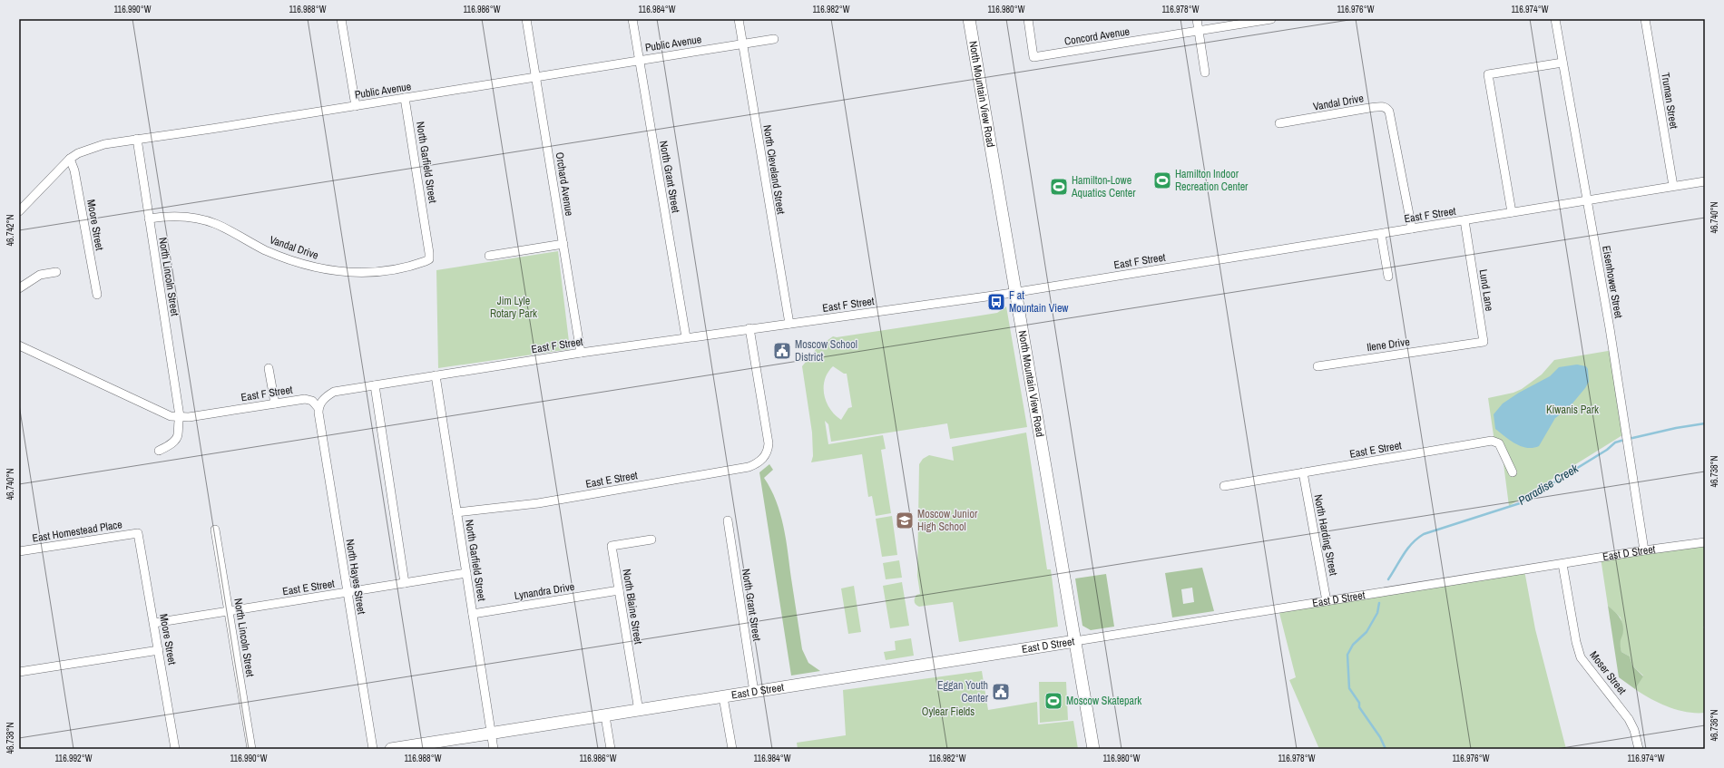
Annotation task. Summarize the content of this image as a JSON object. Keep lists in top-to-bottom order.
{
  "streets": {
    "street": [
      "Concord Avenue",
      "Public Avenue",
      "North Mountain View Road",
      "Truman Street",
      "Vandal Drive",
      "North Garfield Street",
      "North Cleveland Street",
      "North Grant Street",
      "Orchard Avenue",
      "East F Street",
      "Moore Street",
      "North Lincoln Street",
      "Eisenhower Street",
      "Lund Lane",
      "Ilene Drive",
      "East E Street",
      "East Homestead Place",
      "North Harding Street",
      "East D Street",
      "North Hayes Street",
      "Lynandra Drive",
      "North Blaine Street",
      "Moser Street"
    ]
  },
  "crossings": [
    ["Public Avenue", "North Garfield Street"],
    ["Public Avenue", "North Cleveland Street"],
    ["Public Avenue", "North Grant Street"],
    ["Public Avenue", "Orchard Avenue"],
    ["Public Avenue", "Moore Street"],
    ["Public Avenue", "North Lincoln Street"],
    ["North Mountain View Road", "East F Street"],
    ["North Mountain View Road", "East D Street"],
    ["Truman Street", "East F Street"],
    ["Vandal Drive", "North Garfield Street"],
    ["Vandal Drive", "East F Street"],
    ["Vandal Drive", "North Lincoln Street"],
    ["North Garfield Street", "East F Street"],
    ["North Garfield Street", "East E Street"],
    ["North Garfield Street", "East D Street"],
    ["North Garfield Street", "Lynandra Drive"],
    ["North Cleveland Street", "East F Street"],
    ["North Grant Street", "East F Street"],
    ["North Grant Street", "East D Street"],
    ["Orchard Avenue", "East F Street"],
    ["East F Street", "North Lincoln Street"],
    ["East F Street", "Eisenhower Street"],
    ["East F Street", "Lund Lane"],
    ["East F Street", "East E Street"],
    ["East F Street", "North Hayes Street"],
    ["Moore Street", "East E Street"],
    ["Moore Street", "East Homestead Place"],
    ["North Lincoln Street", "East E Street"],
    ["Eisenhower Street", "East D Street"],
    ["Lund Lane", "Ilene Drive"],
    ["East E Street", "North Harding Street"],
    ["East E Street", "North Hayes Street"],
    ["North Harding Street", "East D Street"],
    ["East D Street", "North Blaine Street"],
    ["East D Street", "Moser Street"],
    ["Lynandra Drive", "North Blaine Street"]
  ],
  "water": ["Paradise Creek"],
  "parks": ["Jim Lyle Rotary Park", "Kiwanis Park", "Oylear Fields"],
  "places": {
    "sports": ["Hamilton Indoor Recreation Center", "Hamilton-Lowe Aquatics Center", "Moscow Skatepark"],
    "bus stop": ["F at Mountain View"],
    "public building": ["Moscow School District", "Eggan Youth Center"],
    "school or university": ["Moscow Junior High School"]
  },
  "coordinates": [
    "116.990°W",
    "116.988°W",
    "116.986°W",
    "116.984°W",
    "116.982°W",
    "116.980°W",
    "116.978°W",
    "116.976°W",
    "116.974°W",
    "46.740°N",
    "46.742°N",
    "46.738°N",
    "46.736°N",
    "116.992°W"
  ]
}
